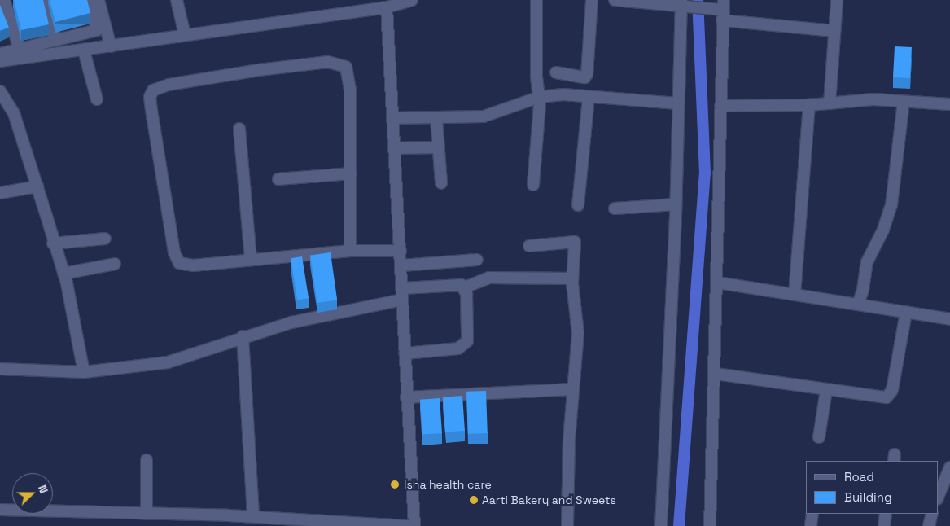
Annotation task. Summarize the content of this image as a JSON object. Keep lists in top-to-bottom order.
{
  "places": ["Isha health care", "Aarti Bakery and Sweets"],
  "legend": ["Road", "Building"],
  "north": "right"
}
